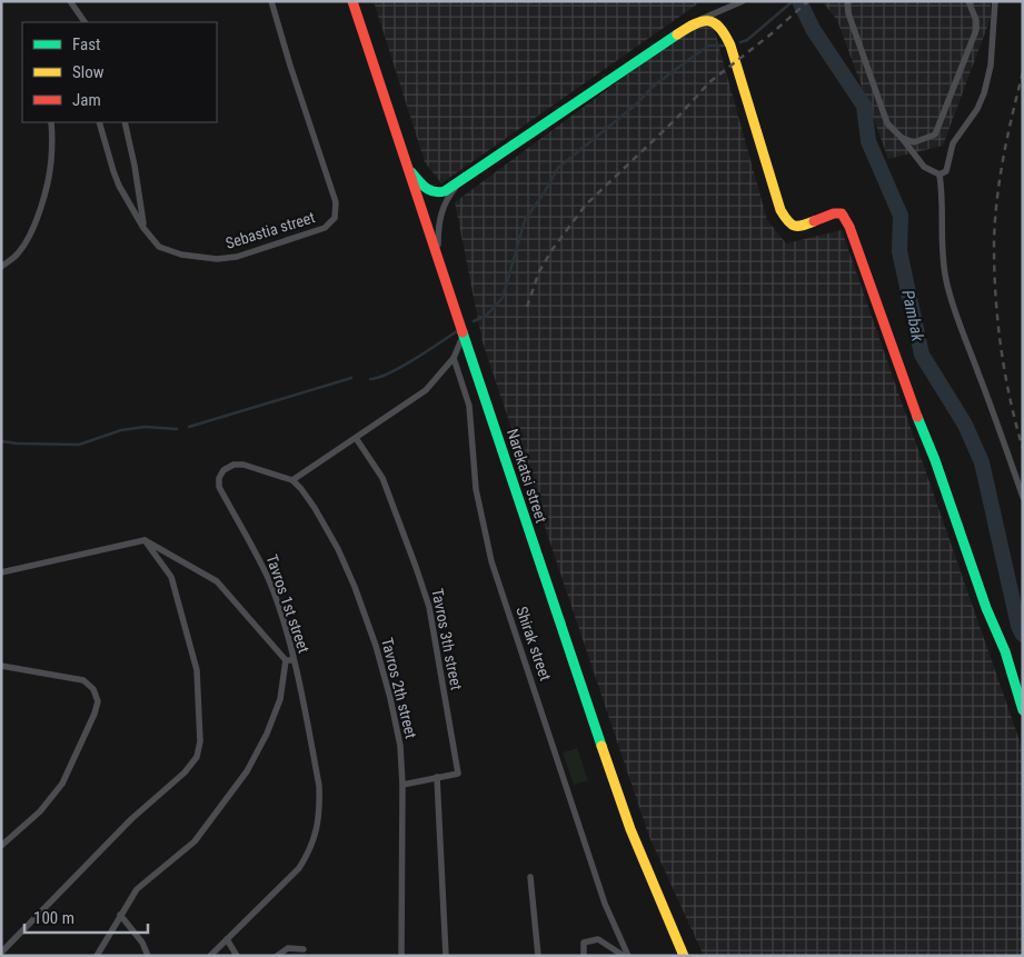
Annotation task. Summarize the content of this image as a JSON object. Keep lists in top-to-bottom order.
{
  "streets": {
    "main road": ["Narekatsi street"],
    "street": [
      "Sebastia street",
      "Tavros 1st street",
      "Tavros 3th street",
      "Shirak street",
      "Tavros 2th street"
    ]
  },
  "crossings": [
    ["Tavros 1st street", "Tavros 2th street"],
    ["Tavros 3th street", "Tavros 2th street"]
  ],
  "water": ["Pambak"],
  "legend": ["Fast", "Slow", "Jam"],
  "scale_bar": "100 m"
}
